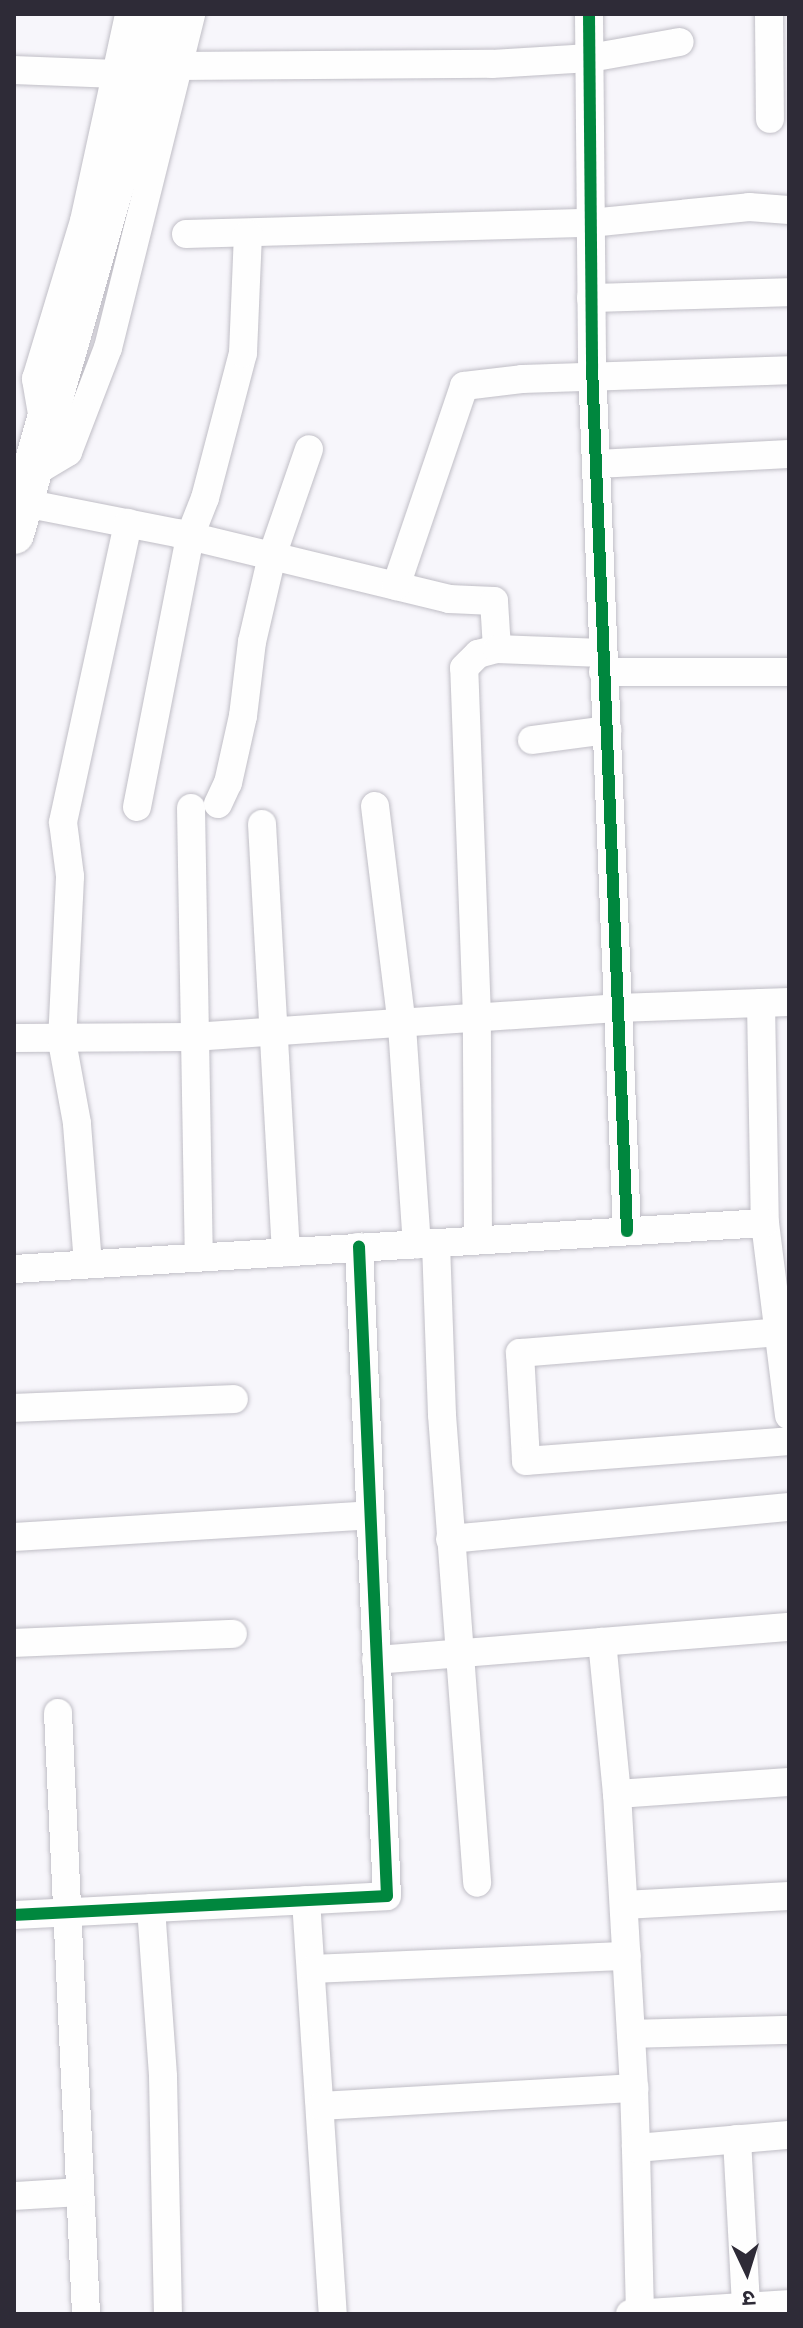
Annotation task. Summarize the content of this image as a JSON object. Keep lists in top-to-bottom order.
{
  "north": "bottom"
}
